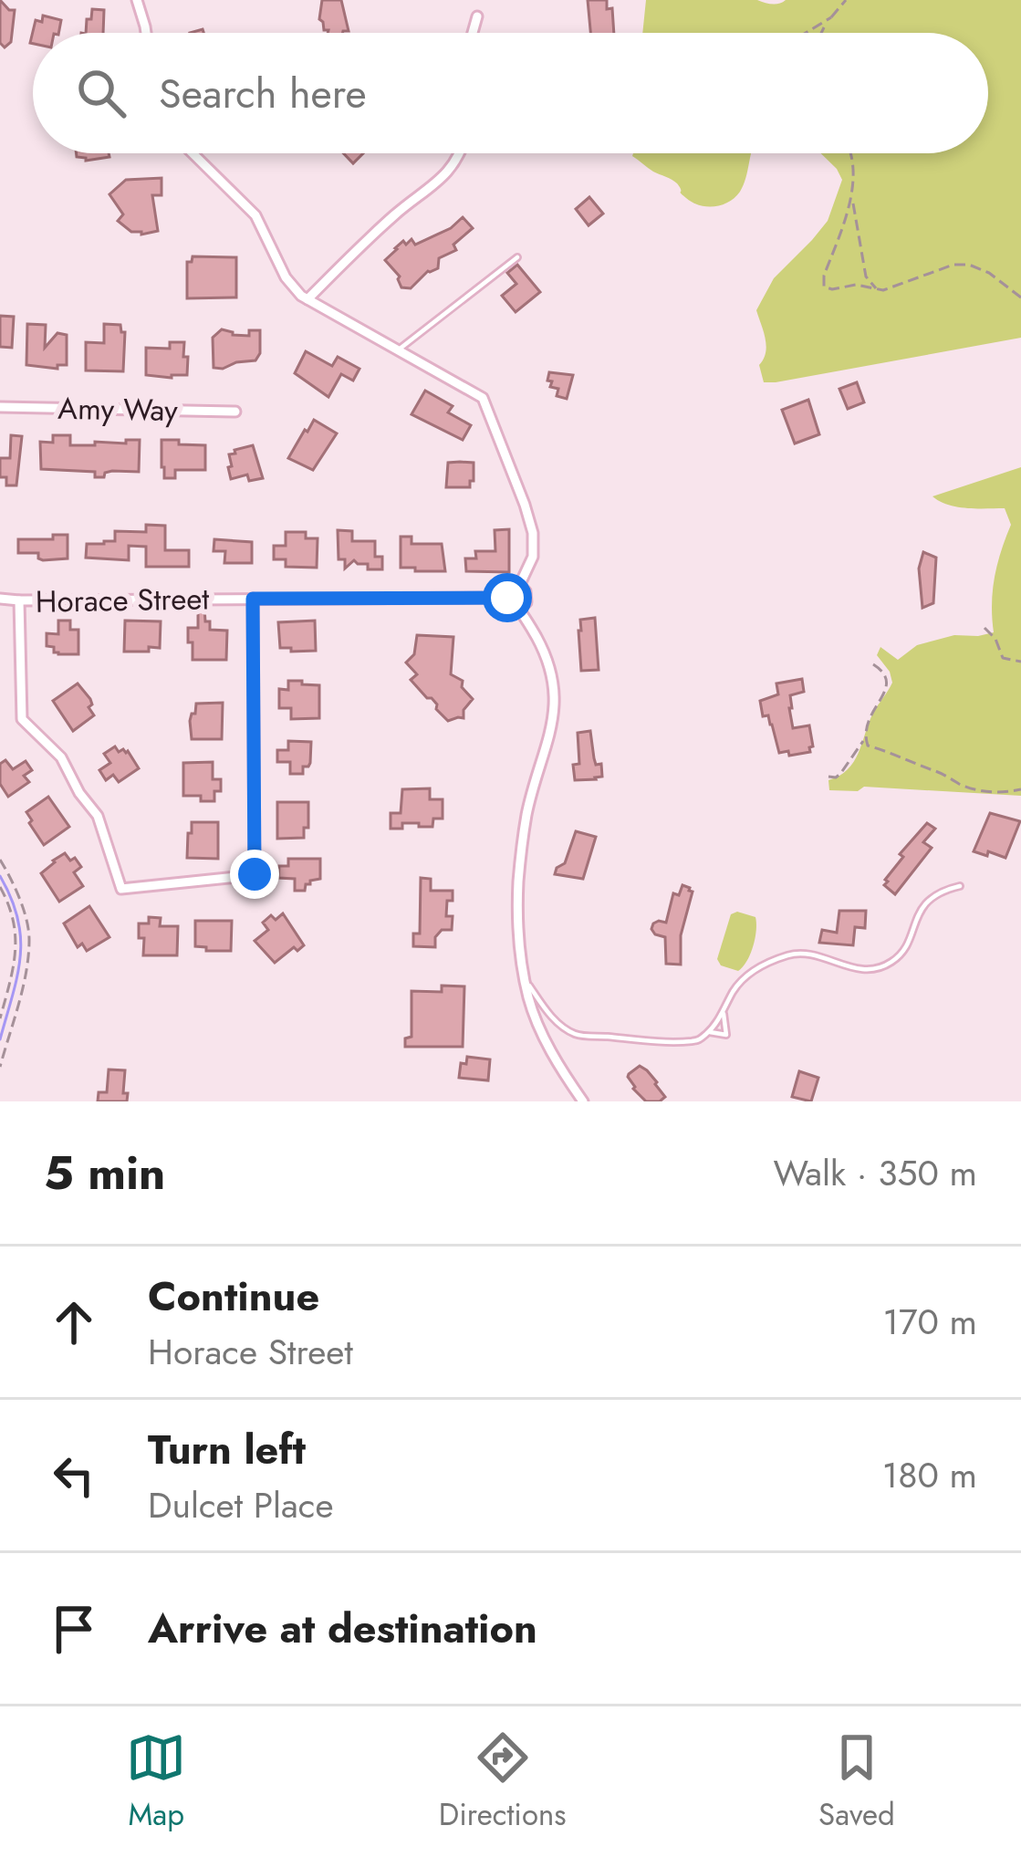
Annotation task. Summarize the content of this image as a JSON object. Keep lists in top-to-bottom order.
{
  "streets": {
    "street": ["Amy Way", "Horace Street"]
  },
  "page": {
    "search": "Search here",
    "heading": ["5 min", "Walk · 350 m"],
    "list": [
      ["Continue", "Horace Street", "170 m"],
      ["Turn left", "Dulcet Place", "180 m"],
      "Arrive at destination"
    ],
    "nav": ["Map", "Directions", "Saved"]
  }
}
